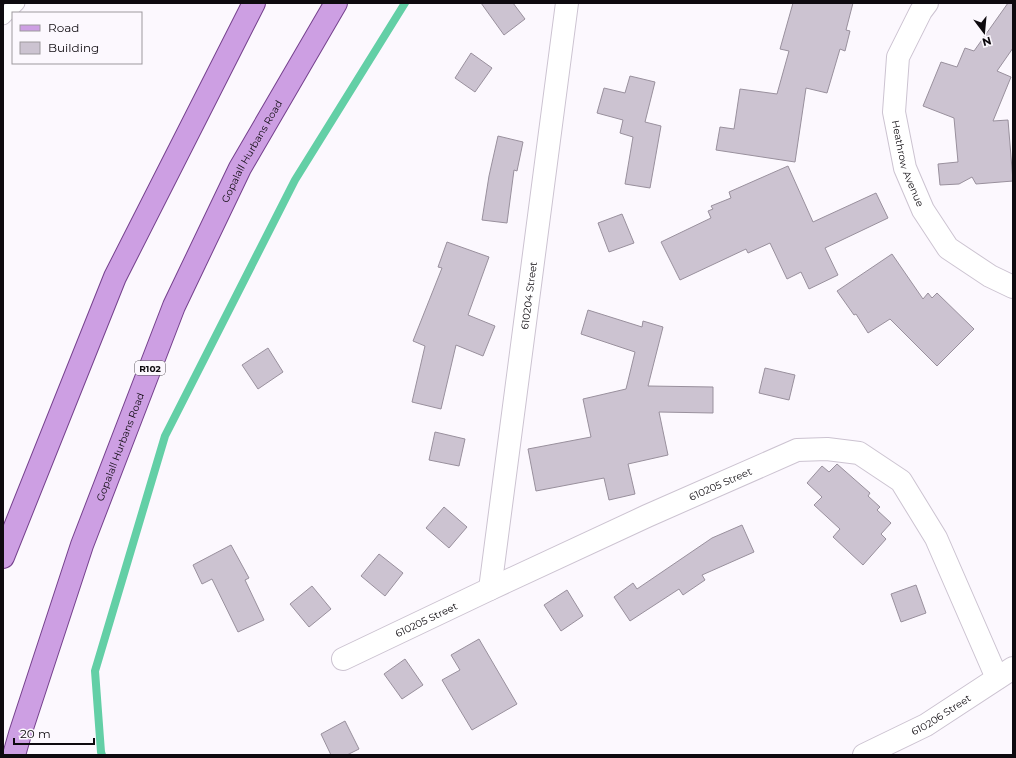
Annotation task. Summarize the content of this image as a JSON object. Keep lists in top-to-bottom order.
{
  "streets": {
    "main road": ["Gopalall Hurbans Road", "R102"],
    "street": [
      "Heathrow Avenue",
      "610204 Street",
      "610205 Street",
      "610206 Street"
    ]
  },
  "crossings": [
    ["610204 Street", "610205 Street"],
    ["610205 Street", "610206 Street"]
  ],
  "legend": ["Road", "Building"],
  "scale_bar": "20 m",
  "north": "bottom"
}
